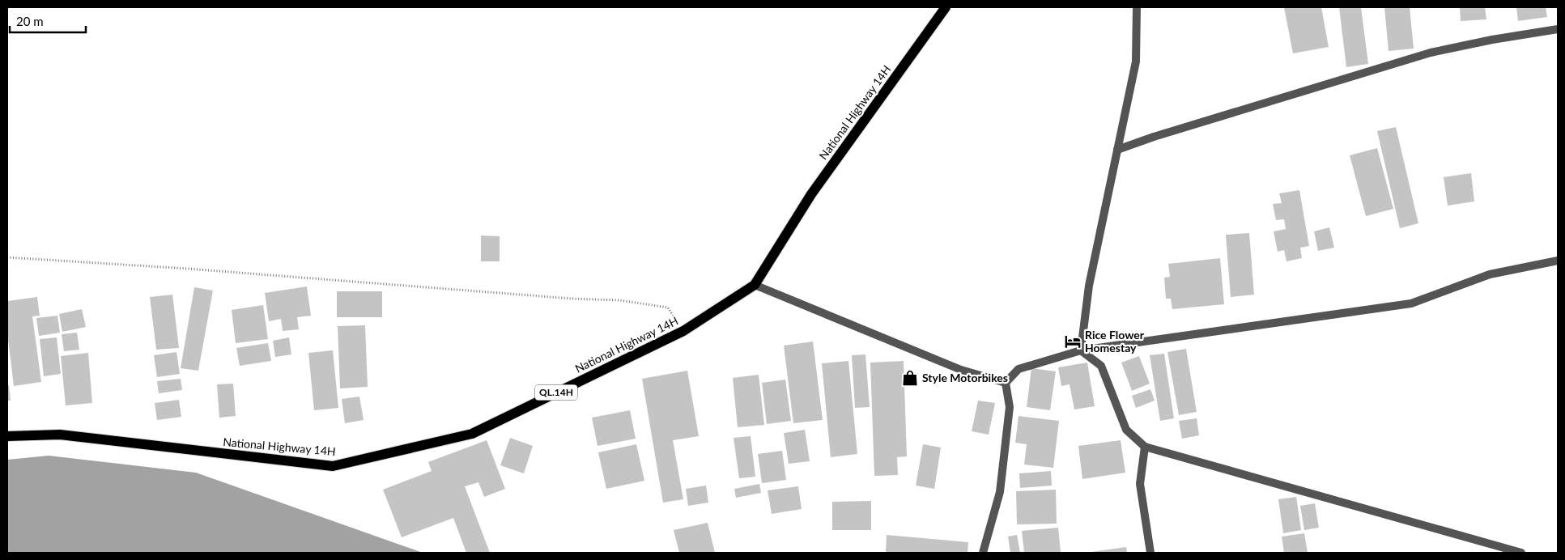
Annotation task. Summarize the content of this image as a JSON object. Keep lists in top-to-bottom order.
{
  "streets": {
    "main road": ["National Highway 14H", "QL.14H"]
  },
  "places": {
    "hotel": ["Rice Flower Homestay"],
    "shop": ["Style Motorbikes"]
  },
  "scale_bar": "20 m"
}
